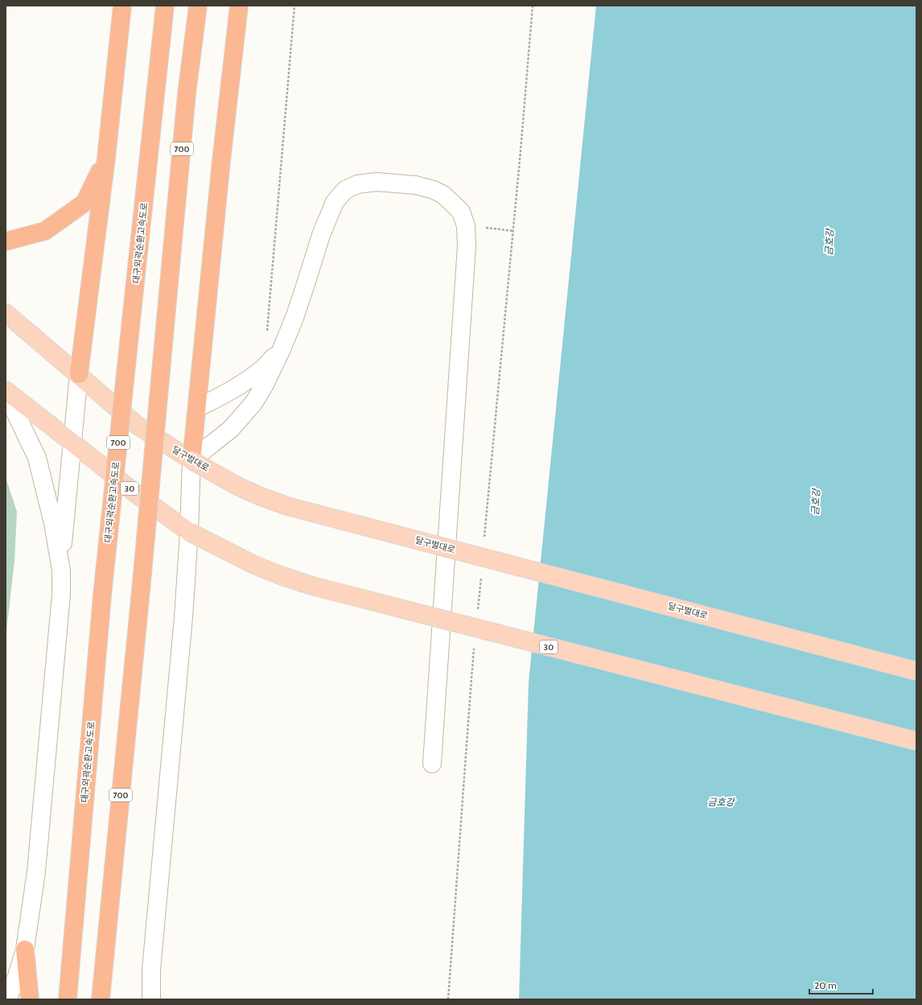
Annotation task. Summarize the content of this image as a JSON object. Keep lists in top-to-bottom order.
{
  "streets": {
    "highway": ["700", "대구외곽순환고속도로"],
    "main road": ["달구벌대로", "30"]
  },
  "water": ["금호강"],
  "scale_bar": "20 m"
}
